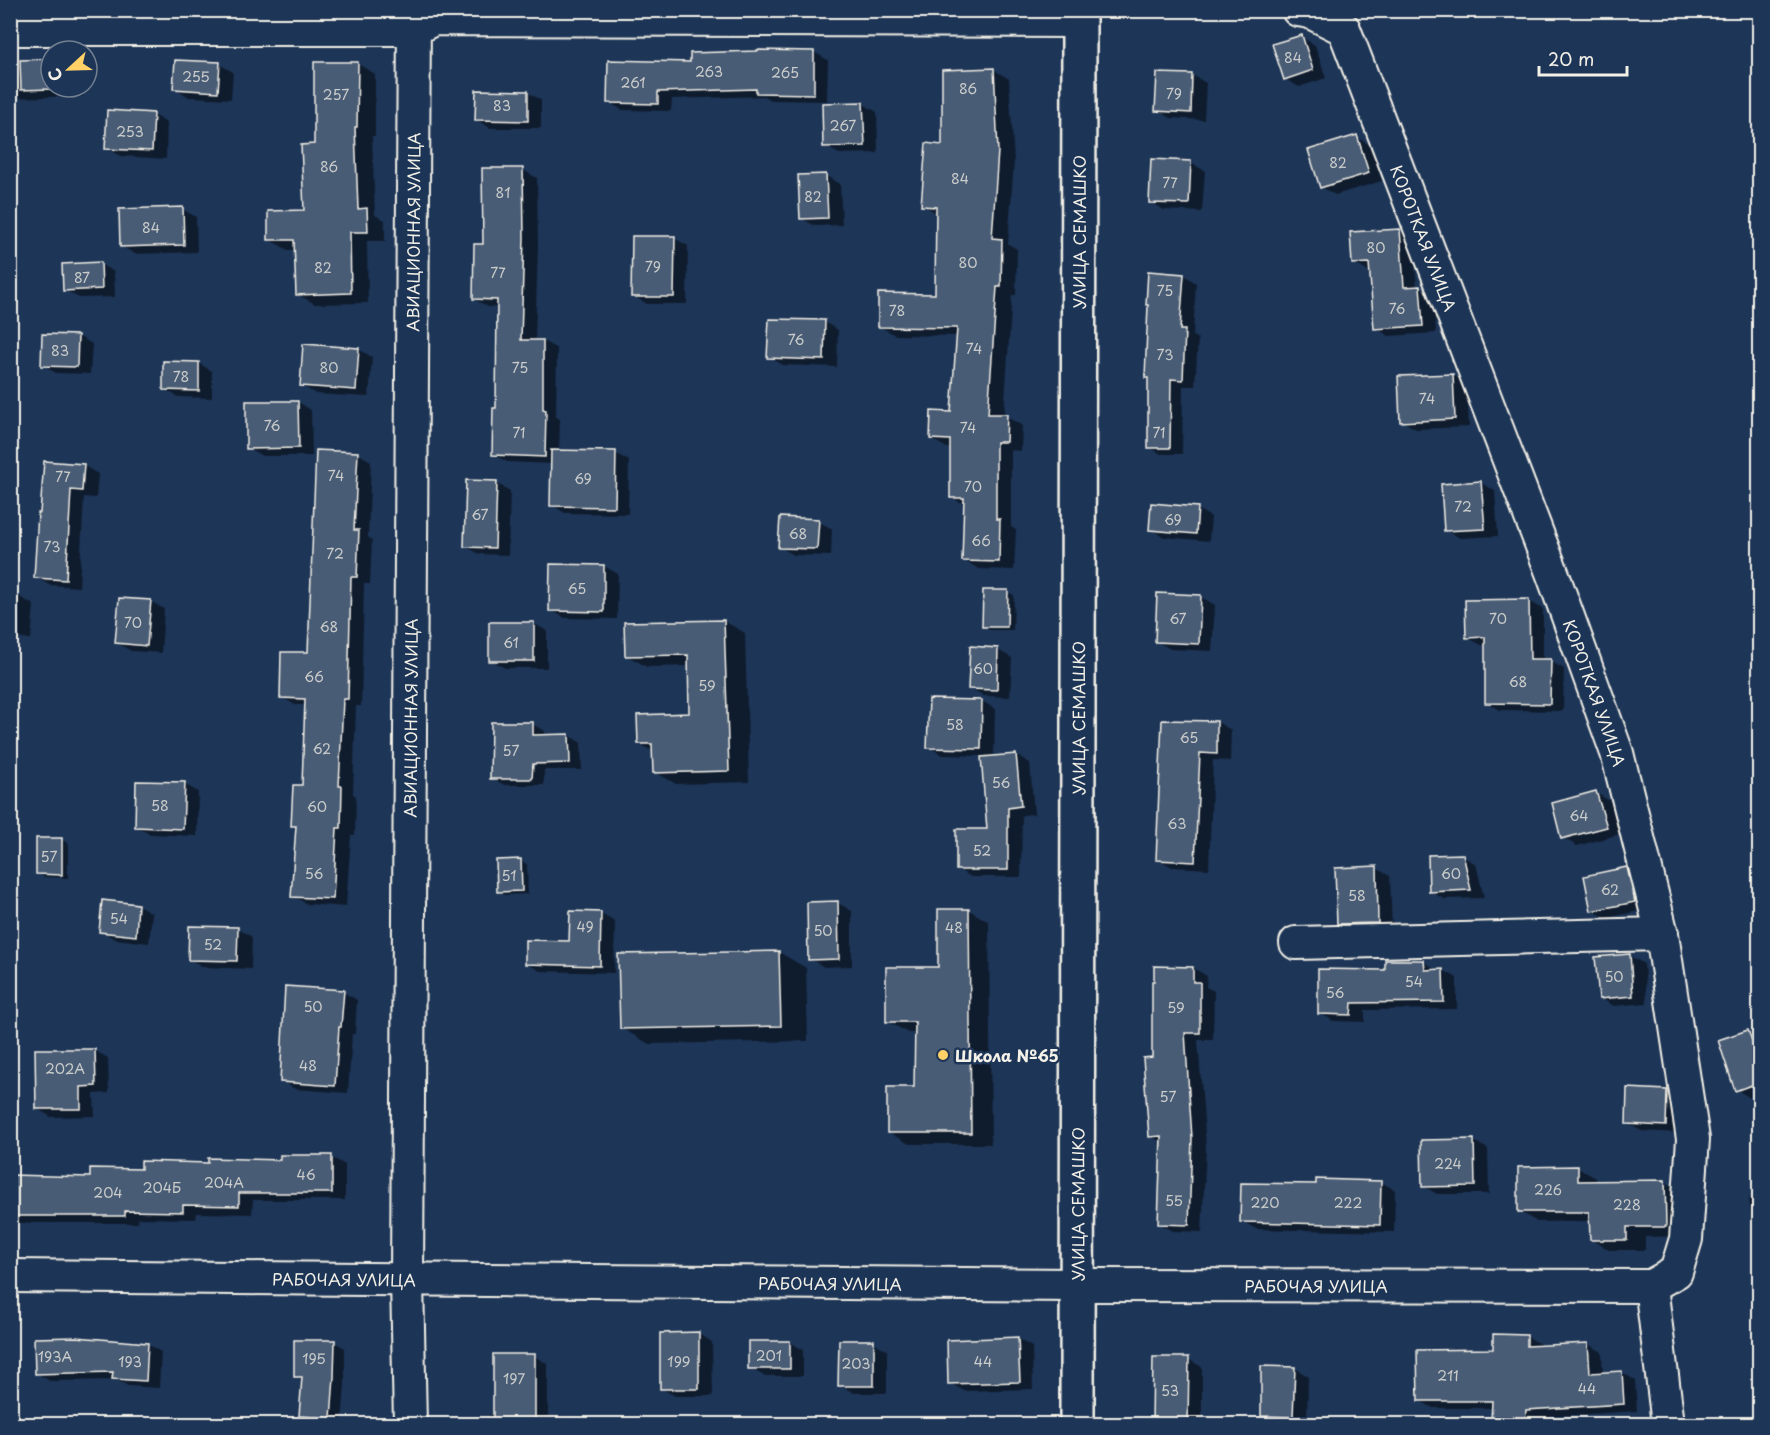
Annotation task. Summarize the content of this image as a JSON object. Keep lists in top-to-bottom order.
{
  "streets": {
    "main road": ["УЛИЦА СЕМАШКО"],
    "street": ["АВИАЦИОННАЯ УЛИЦА", "КОРОТКАЯ УЛИЦА", "РАБОЧАЯ УЛИЦА"]
  },
  "crossings": [
    ["УЛИЦА СЕМАШКО", "РАБОЧАЯ УЛИЦА"],
    ["АВИАЦИОННАЯ УЛИЦА", "РАБОЧАЯ УЛИЦА"],
    ["КОРОТКАЯ УЛИЦА", "РАБОЧАЯ УЛИЦА"]
  ],
  "places": ["Школа №65"],
  "house_numbers": [
    "84",
    "263",
    "265",
    "255",
    "261",
    "86",
    "79",
    "257",
    "83",
    "267",
    "253",
    "82",
    "86",
    "84",
    "77",
    "81",
    "82",
    "84",
    "80",
    "80",
    "79",
    "82",
    "77",
    "87",
    "75",
    "76",
    "78",
    "76",
    "74",
    "83",
    "73",
    "80",
    "75",
    "78",
    "74",
    "76",
    "74",
    "71",
    "71",
    "74",
    "77",
    "69",
    "70",
    "72",
    "67",
    "69",
    "68",
    "66",
    "73",
    "72",
    "65",
    "67",
    "70",
    "70",
    "68",
    "61",
    "60",
    "66",
    "68",
    "59",
    "58",
    "65",
    "62",
    "57",
    "56",
    "58",
    "60",
    "64",
    "63",
    "52",
    "57",
    "56",
    "60",
    "51",
    "62",
    "58",
    "54",
    "49",
    "48",
    "50",
    "52",
    "50",
    "54",
    "56",
    "50",
    "59",
    "48",
    "202А",
    "57",
    "224",
    "46",
    "204А",
    "204Б",
    "226",
    "204",
    "55",
    "220",
    "222",
    "228",
    "201",
    "193А",
    "195",
    "193",
    "199",
    "44",
    "203",
    "211",
    "197",
    "44",
    "53"
  ],
  "scale_bar": "20 m",
  "north": "left"
}
